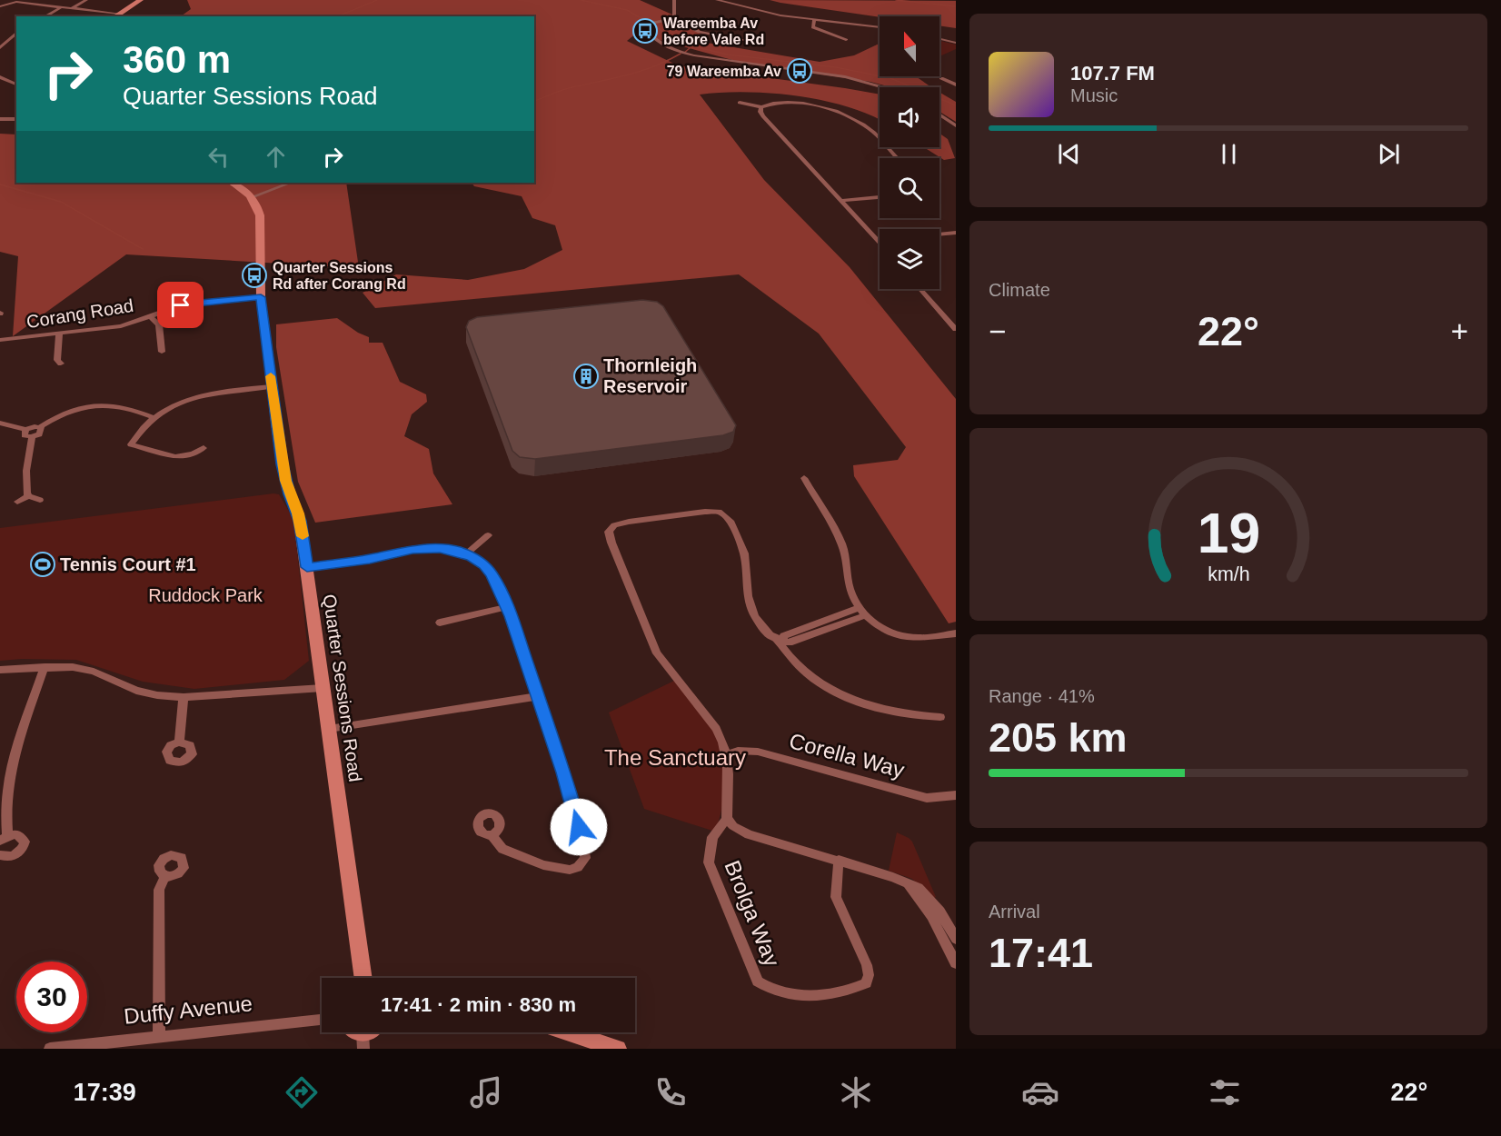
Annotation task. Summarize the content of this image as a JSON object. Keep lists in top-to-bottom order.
{
  "streets": {
    "main road": ["Quarter Sessions Road"],
    "street": [
      "Corang Road",
      "Corella Way",
      "Brolga Way",
      "Duffy Avenue"
    ]
  },
  "crossings": [
    ["Corang Road", "Quarter Sessions Road"]
  ],
  "parks": ["Ruddock Park", "The Sanctuary"],
  "places": {
    "bus stop": ["Wareemba Av before Vale Rd", "79 Wareemba Av", "Quarter Sessions Rd after Corang Rd"],
    "building": ["Thornleigh Reservoir"],
    "sports": ["Tennis Court #1"]
  },
  "north": "top",
  "page": {
    "turn": ["360 m", "Quarter Sessions Road"],
    "song": ["107.7 FM", "Music"],
    "tile": [
      "Climate",
      ["Range · 41%", "205 km"],
      ["Arrival", "17:41"]
    ],
    "heat": ["−", "22°", "+"],
    "limit": "30",
    "trip": "17:41 · 2 min · 830 m",
    "tabs": ["17:39", "22°"],
    "gauge": ["19", "km/h"]
  }
}
